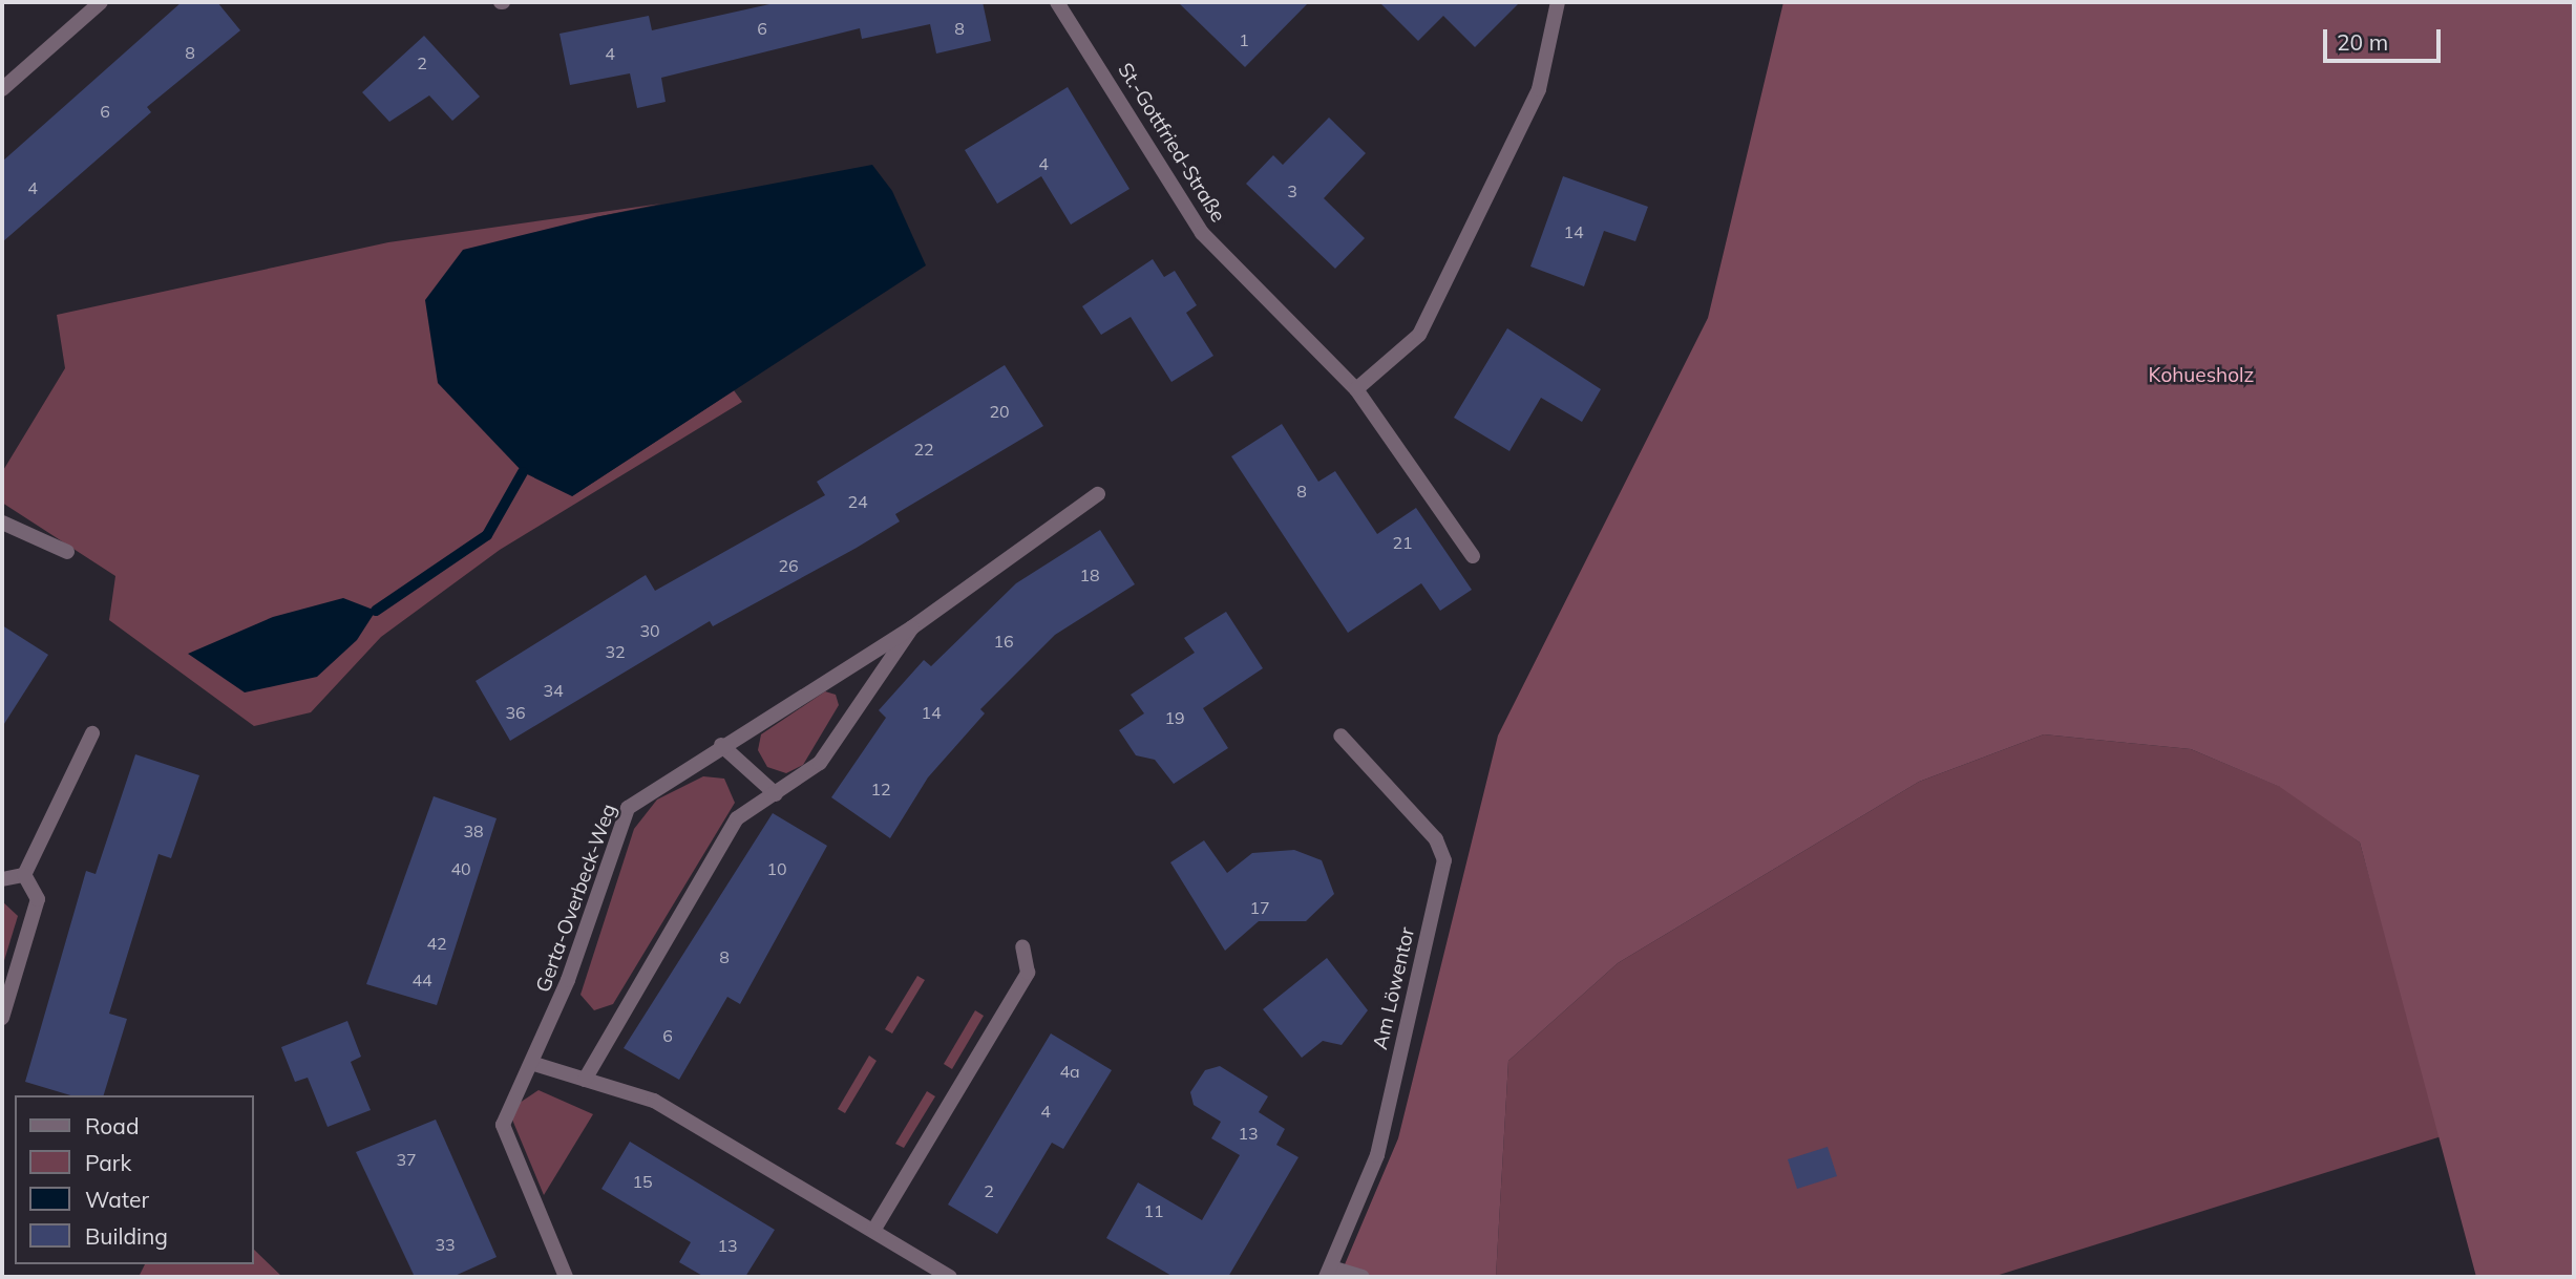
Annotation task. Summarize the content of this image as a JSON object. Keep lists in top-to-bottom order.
{
  "streets": {
    "street": ["St.-Gottfried-Straße", "Gerta-Overbeck-Weg", "Am Löwentor"]
  },
  "parks": ["Kohuesholz"],
  "house_numbers": [
    "6",
    "8",
    "1",
    "8",
    "4",
    "2",
    "6",
    "4",
    "4",
    "3",
    "14",
    "20",
    "22",
    "8",
    "24",
    "21",
    "26",
    "18",
    "30",
    "16",
    "32",
    "34",
    "36",
    "14",
    "19",
    "12",
    "38",
    "40",
    "10",
    "17",
    "42",
    "8",
    "44",
    "6",
    "4a",
    "4",
    "13",
    "37",
    "15",
    "2",
    "11",
    "33",
    "13"
  ],
  "legend": [
    "Road",
    "Park",
    "Water",
    "Building"
  ],
  "scale_bar": "20 m"
}
